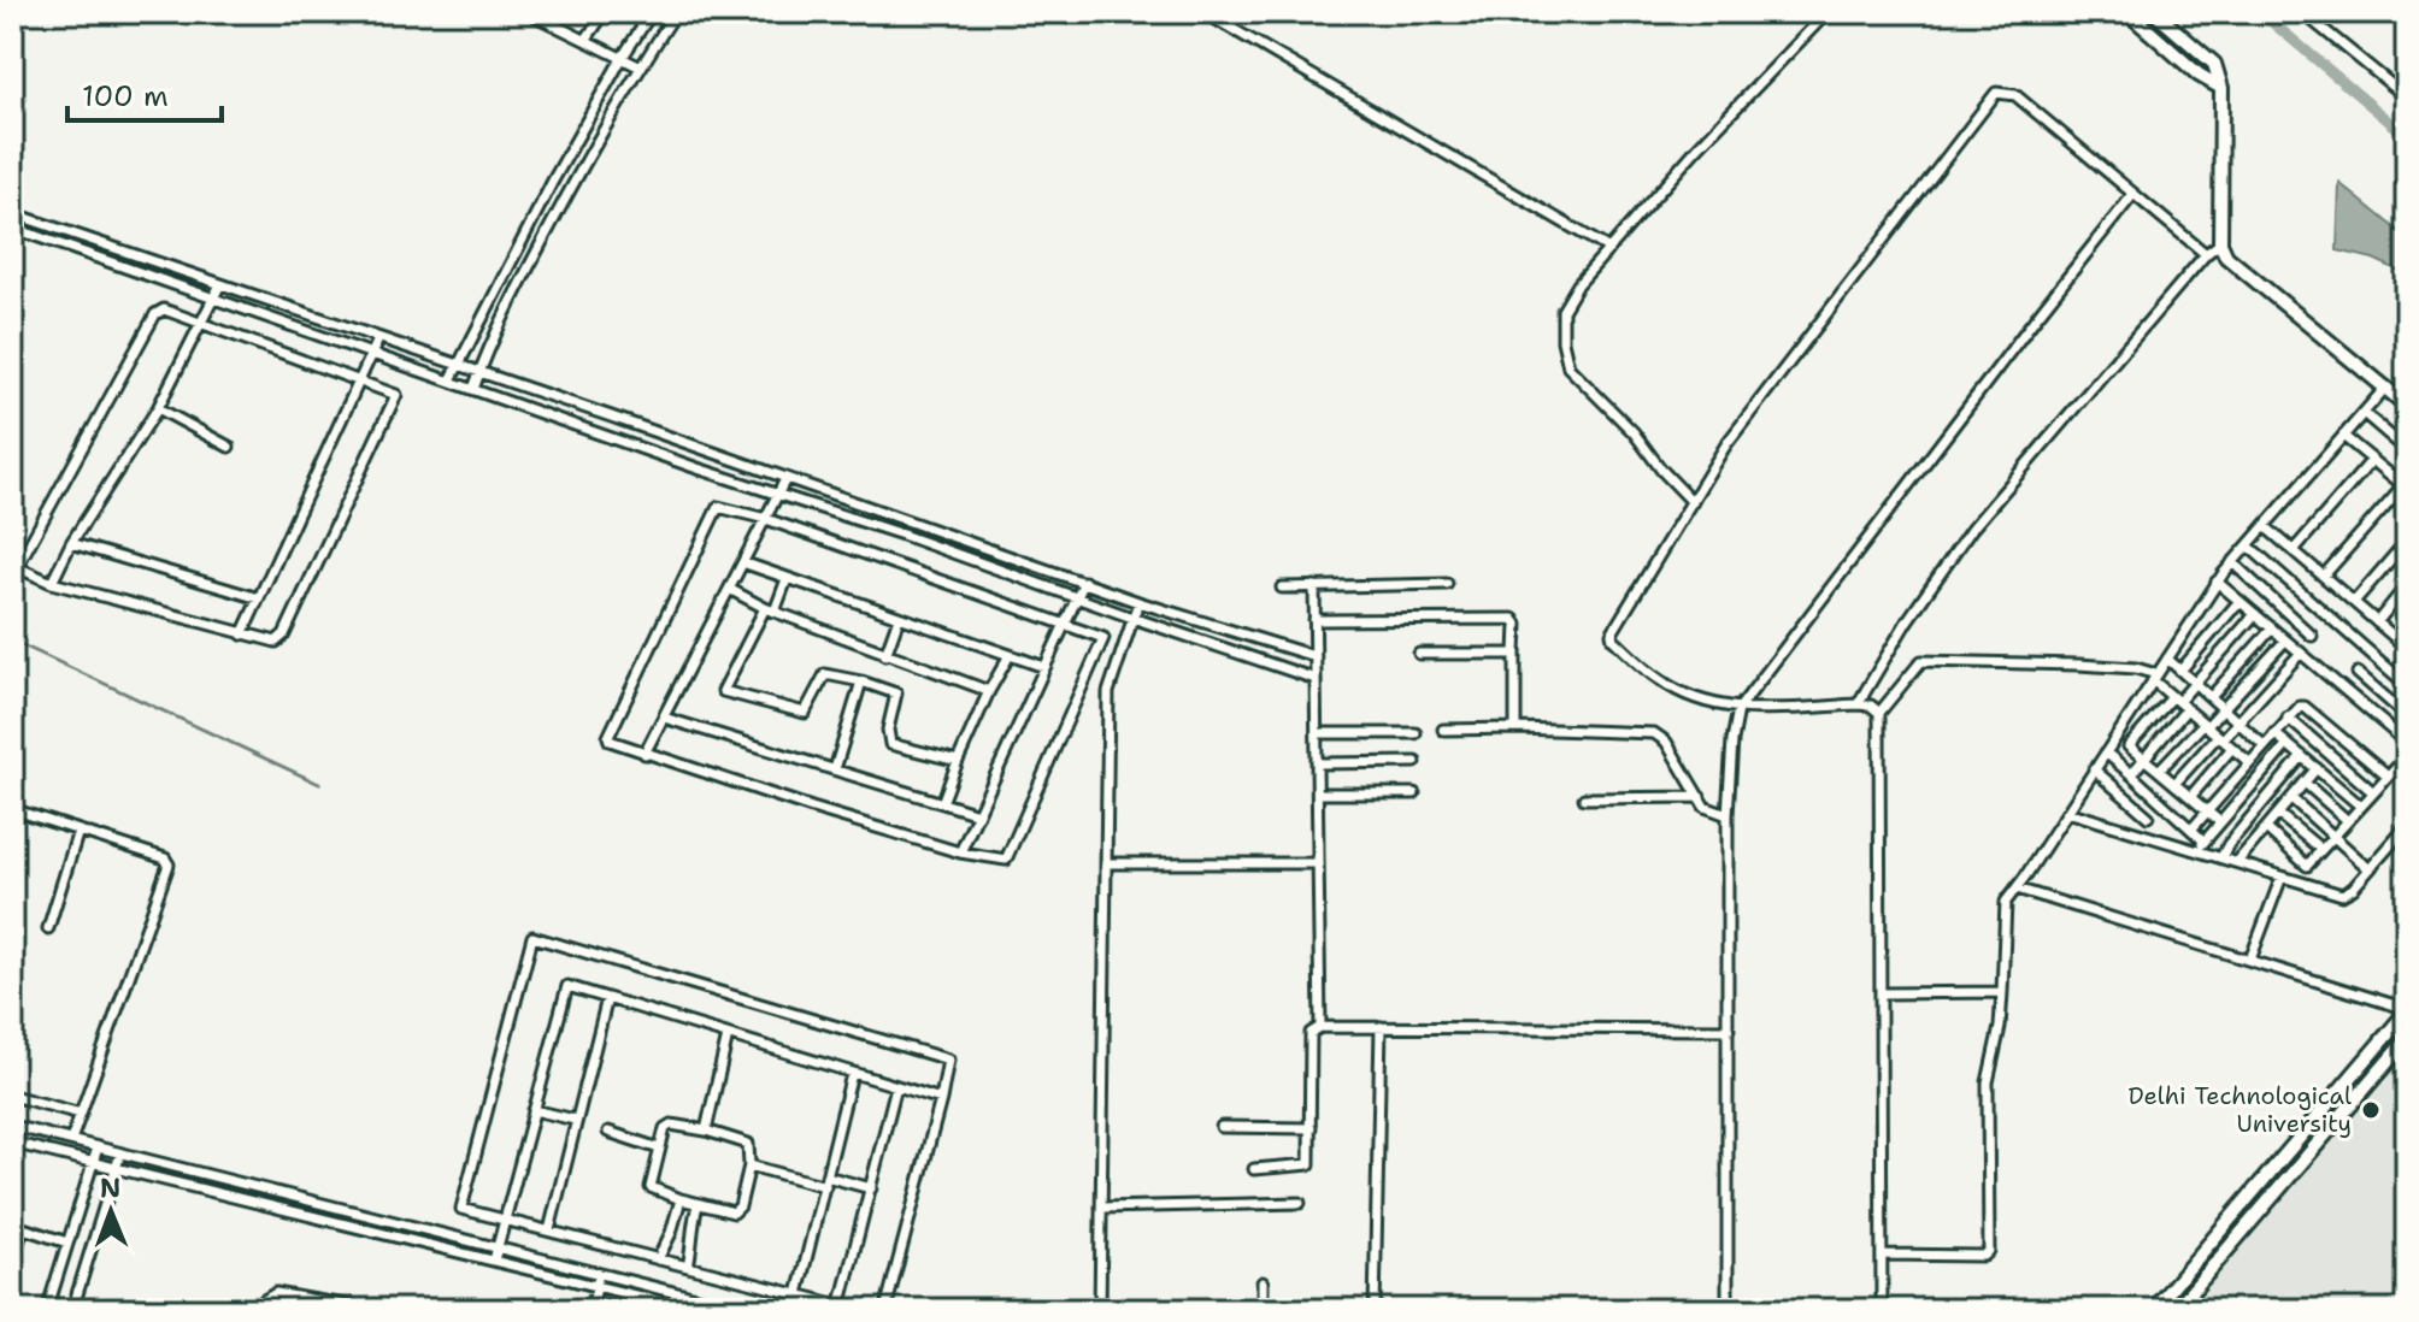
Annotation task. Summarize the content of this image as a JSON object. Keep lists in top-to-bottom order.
{
  "places": ["Delhi Technological University"],
  "scale_bar": "100 m",
  "north": "top"
}
